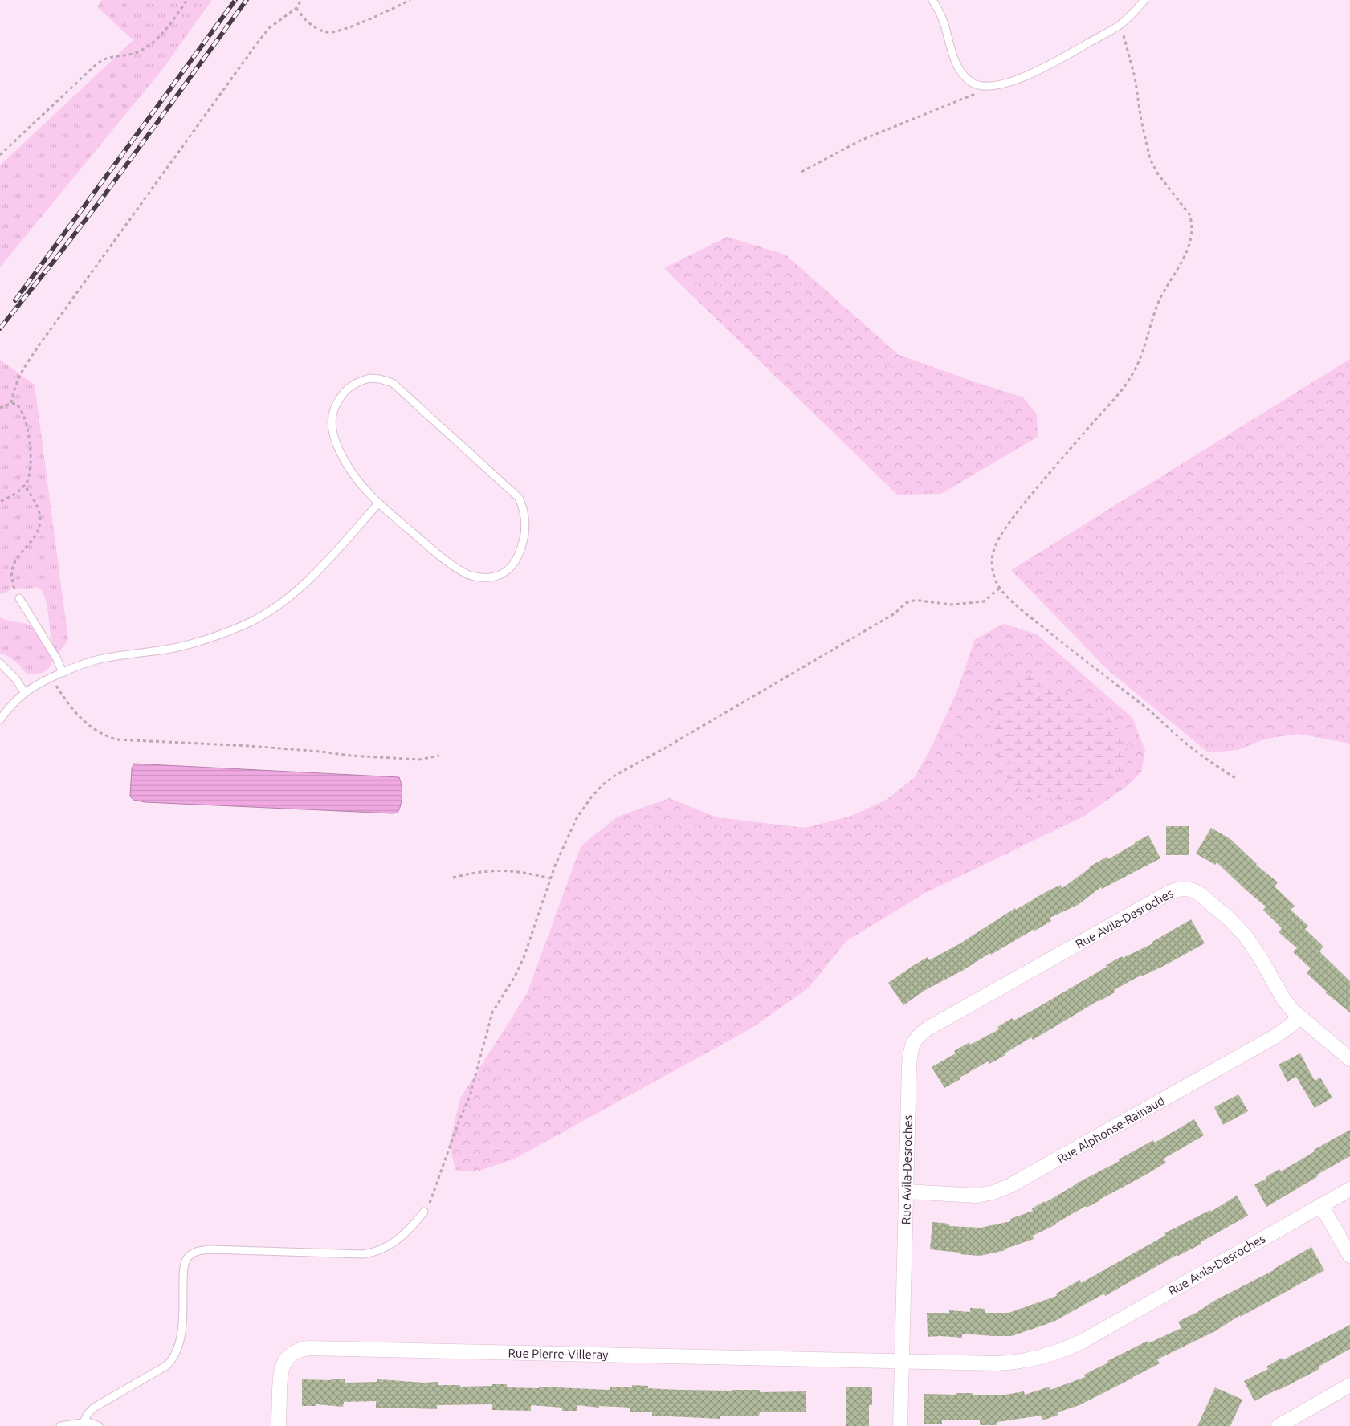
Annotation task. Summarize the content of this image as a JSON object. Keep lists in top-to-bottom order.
{
  "streets": {
    "street": ["Rue Avila-Desroches", "Rue Alphonse-Rainaud", "Rue Pierre-Villeray"]
  },
  "crossings": [
    ["Rue Avila-Desroches", "Rue Alphonse-Rainaud"],
    ["Rue Avila-Desroches", "Rue Pierre-Villeray"]
  ]
}
